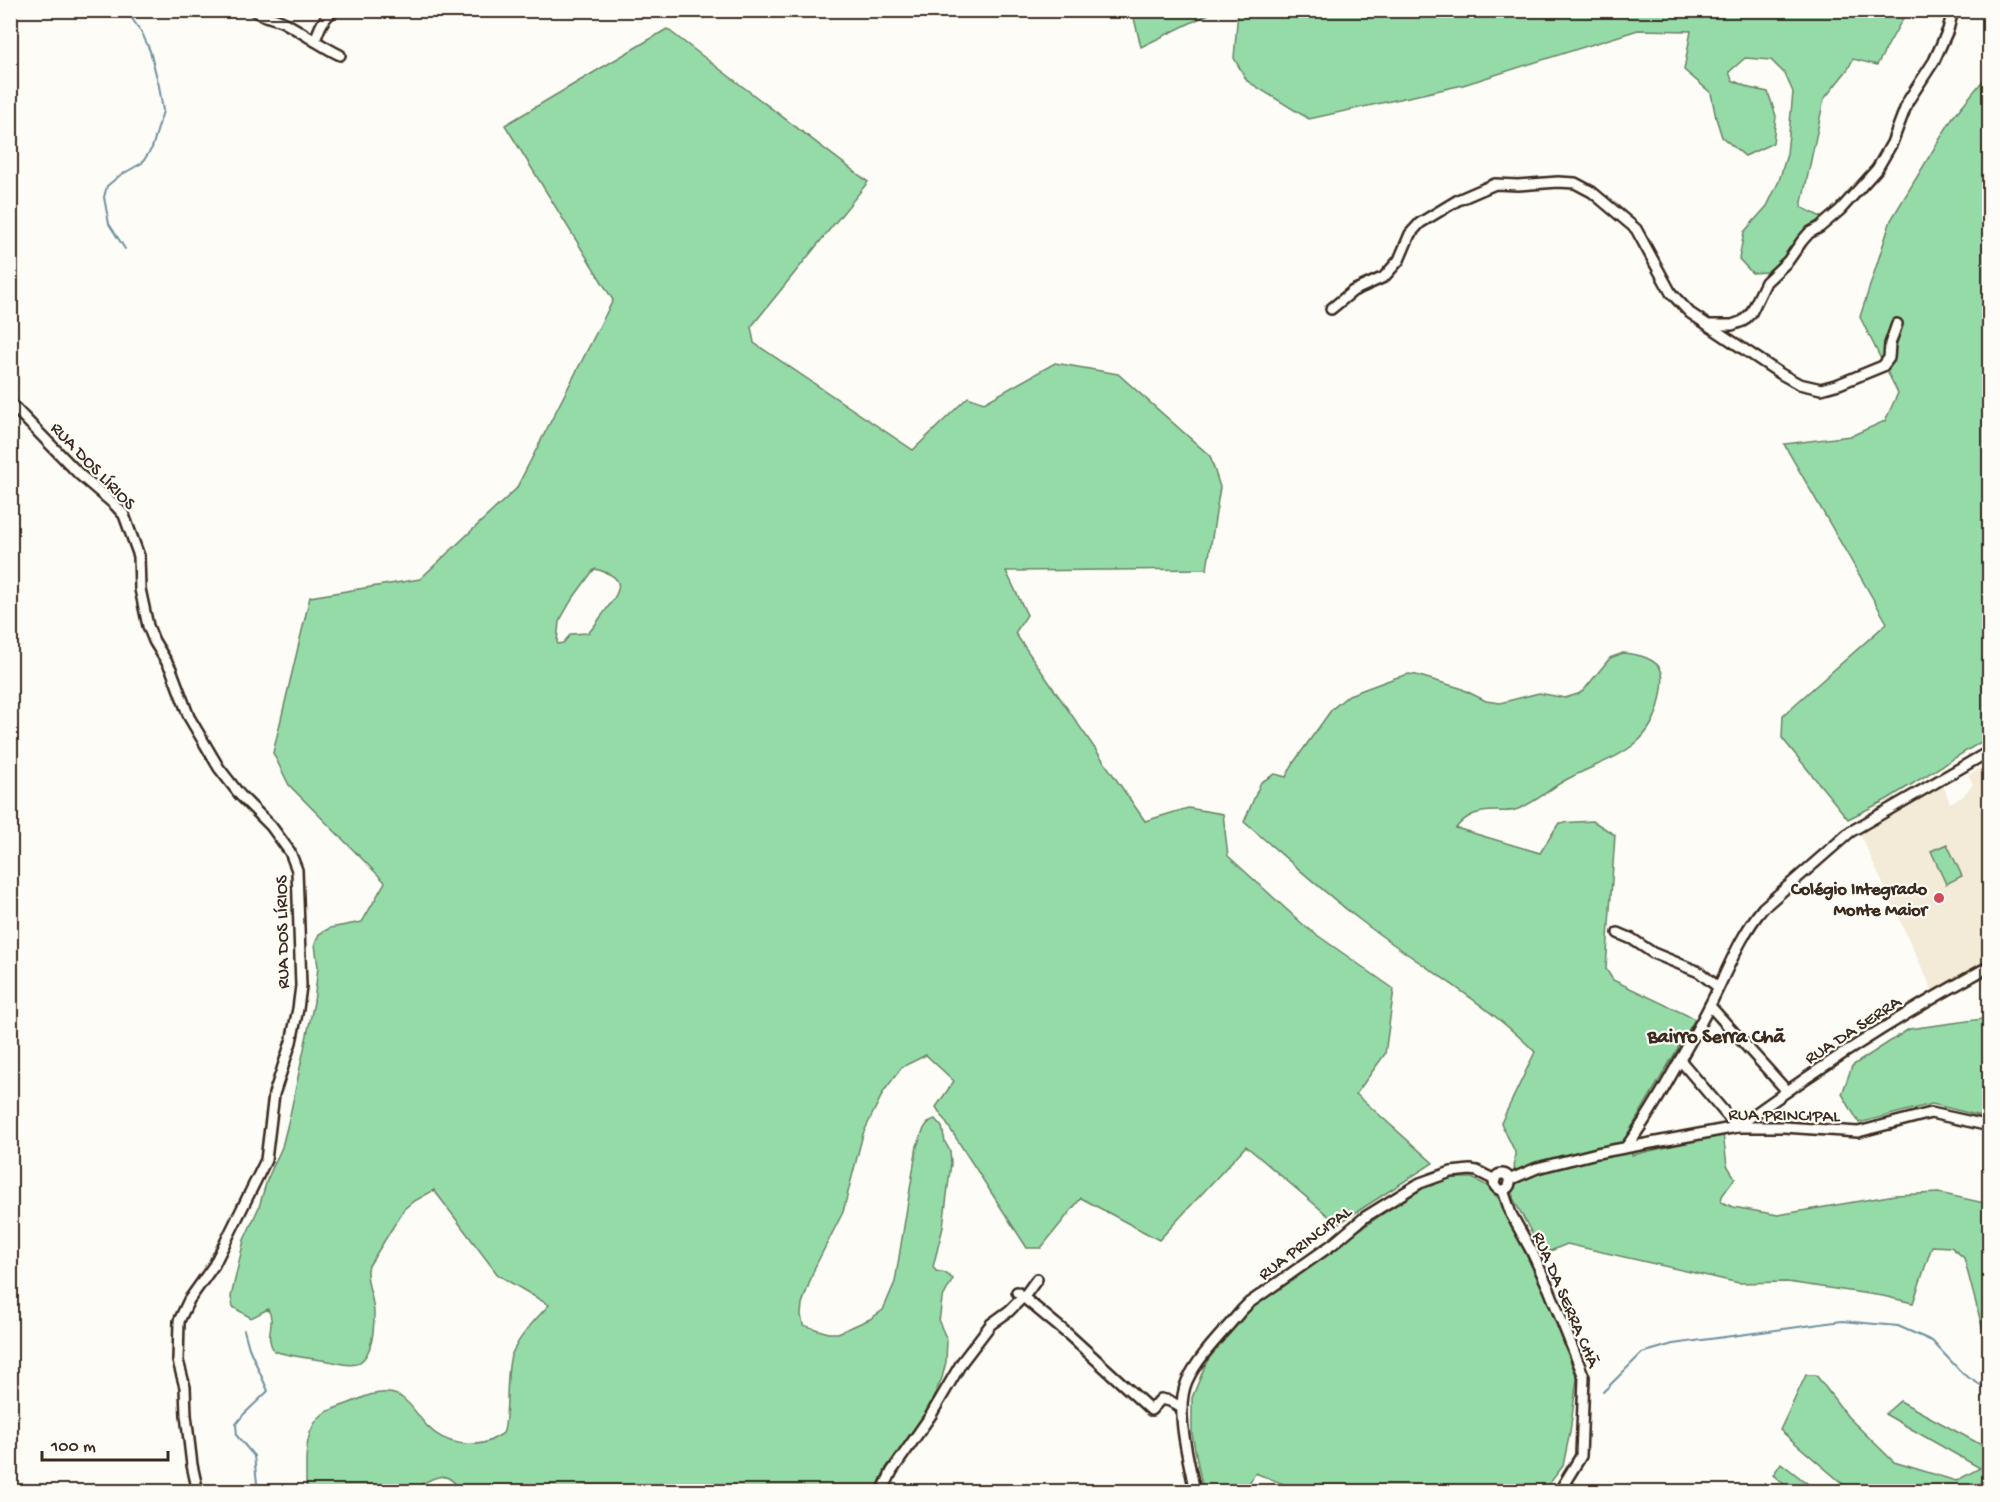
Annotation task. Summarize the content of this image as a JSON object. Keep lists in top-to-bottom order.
{
  "streets": {
    "street": [
      "RUA DOS LÍRIOS",
      "RUA DA SERRA",
      "RUA PRINCIPAL",
      "RUA DA SERRA CHÃ"
    ]
  },
  "crossings": [
    ["RUA DA SERRA", "RUA PRINCIPAL"],
    ["RUA PRINCIPAL", "RUA DA SERRA CHÃ"]
  ],
  "districts": ["Bairro Serra Chã"],
  "places": ["Colégio Integrado Monte Maior"],
  "scale_bar": "100 m"
}
